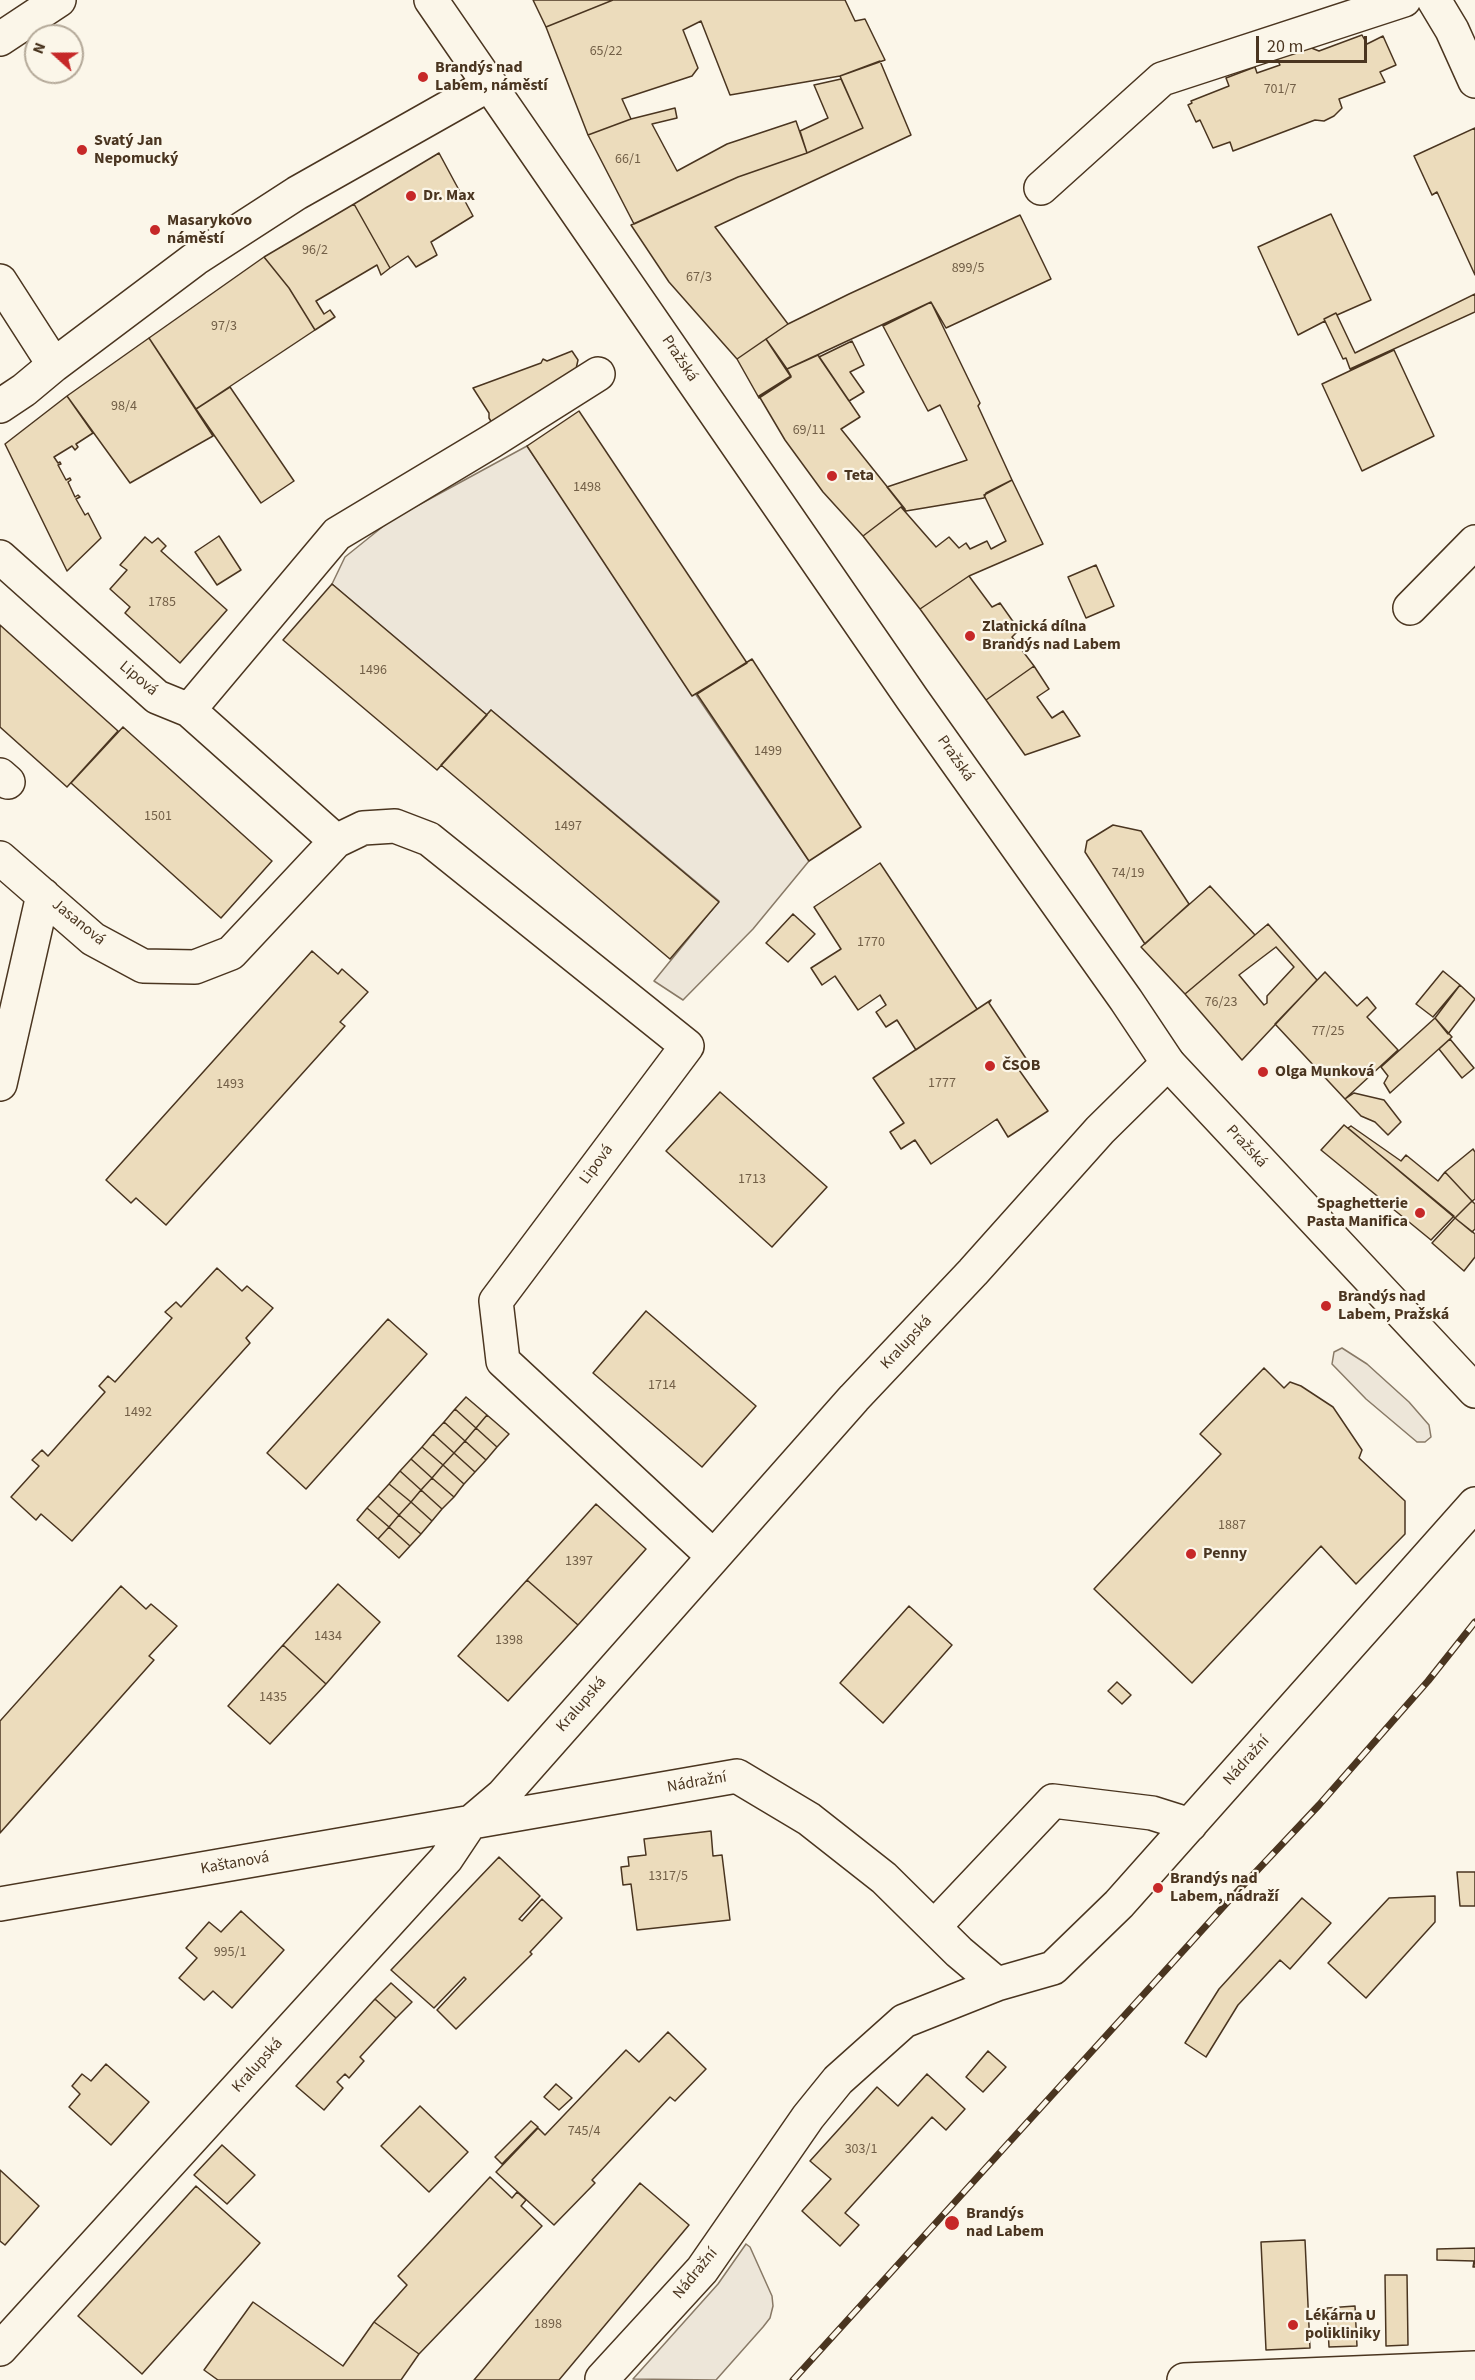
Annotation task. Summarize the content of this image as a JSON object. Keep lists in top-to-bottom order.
{
  "streets": {
    "street": [
      "Pražská",
      "Lipová",
      "Jasanová",
      "Kralupská",
      "Nádražní",
      "Kaštanová"
    ]
  },
  "crossings": [
    ["Pražská", "Kralupská"],
    ["Lipová", "Jasanová"],
    ["Lipová", "Kralupská"],
    ["Kralupská", "Nádražní"],
    ["Kralupská", "Kaštanová"],
    ["Nádražní", "Kaštanová"]
  ],
  "places": [
    "Brandýs nad Labem, náměstí",
    "Svatý Jan Nepomucký",
    "Dr. Max",
    "Masarykovo náměstí",
    "Teta",
    "Zlatnická dílna Brandýs nad Labem",
    "ČSOB",
    "Olga Munková",
    "Spaghetterie Pasta Manifica",
    "Brandýs nad Labem, Pražská",
    "Penny",
    "Brandýs nad Labem, nádraží",
    "Brandýs nad Labem",
    "Lékárna U polikliniky"
  ],
  "house_numbers": [
    "65/22",
    "701/7",
    "66/1",
    "96/2",
    "899/5",
    "67/3",
    "97/3",
    "98/4",
    "69/11",
    "1498",
    "1785",
    "1496",
    "1499",
    "1501",
    "1497",
    "74/19",
    "1770",
    "76/23",
    "77/25",
    "1777",
    "1493",
    "1713",
    "1714",
    "1492",
    "1887",
    "1397",
    "1434",
    "1398",
    "1435",
    "1317/5",
    "995/1",
    "745/4",
    "303/1",
    "1898"
  ],
  "scale_bar": "20 m",
  "north": "left"
}
